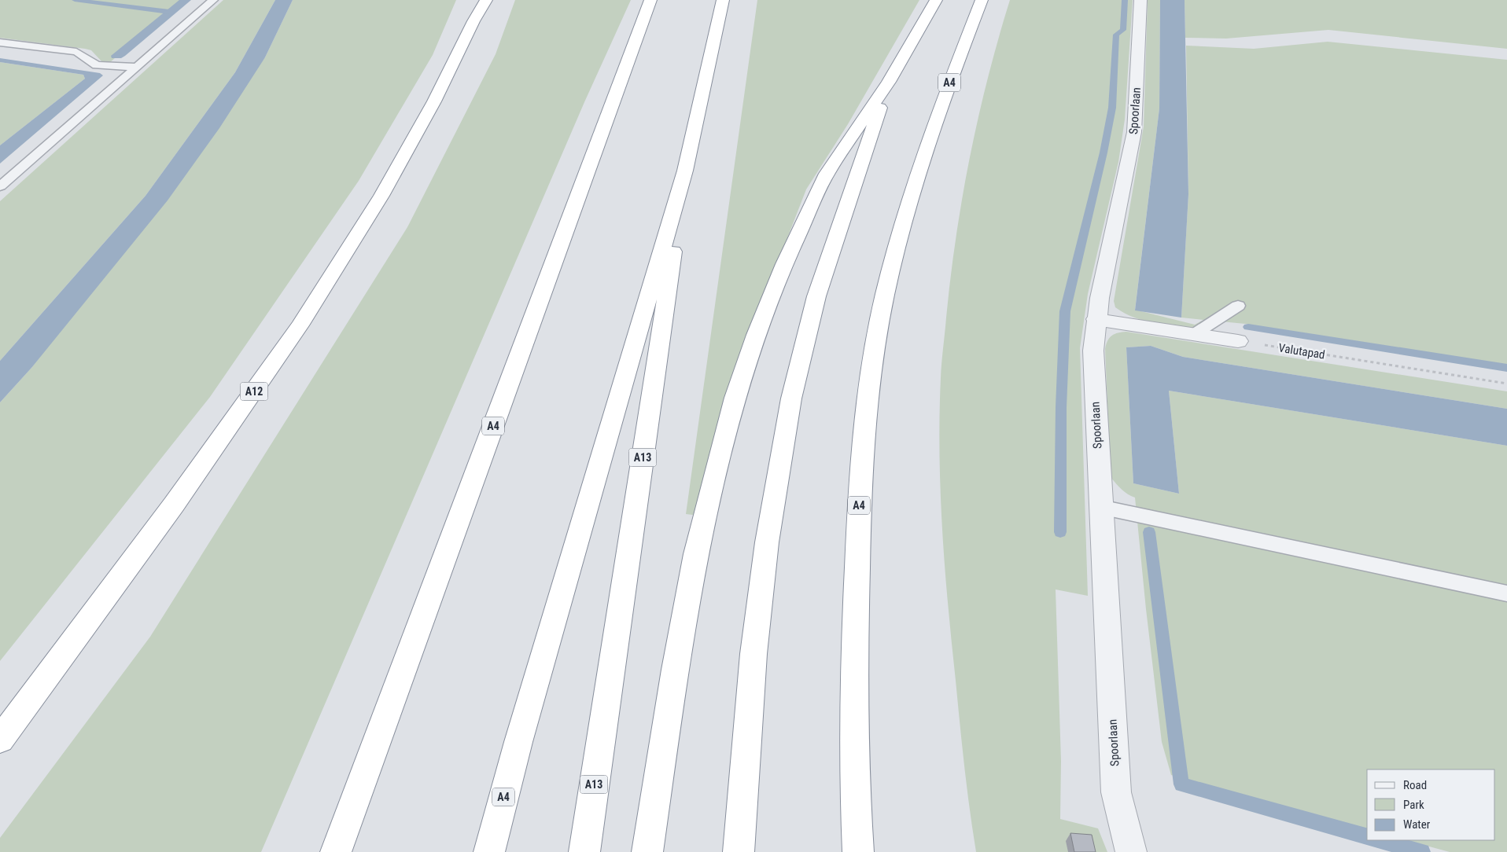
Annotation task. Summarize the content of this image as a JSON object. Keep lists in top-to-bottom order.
{
  "streets": {
    "highway": ["A4", "A12", "A13"],
    "street": ["Spoorlaan"],
    "path": ["Valutapad"]
  },
  "crossings": [
    ["A4", "A13"]
  ],
  "legend": ["Road", "Park", "Water"]
}
